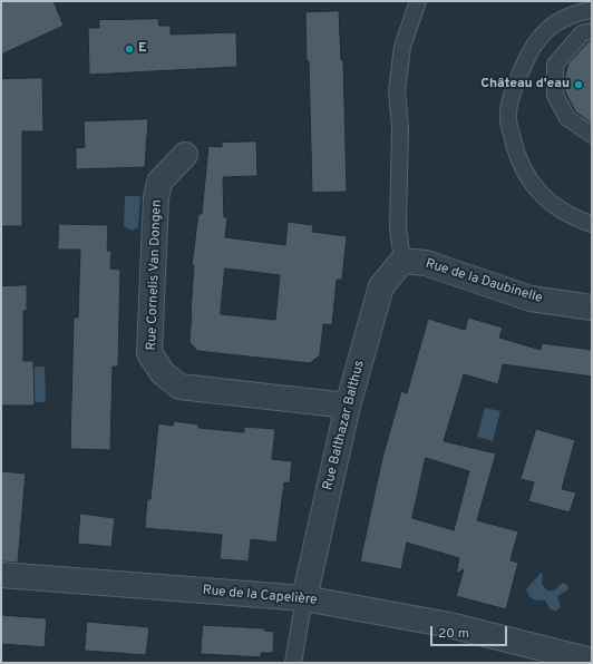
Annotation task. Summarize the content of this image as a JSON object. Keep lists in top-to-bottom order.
{
  "streets": {
    "street": [
      "Rue Cornelis Van Dongen",
      "Rue de la Daubinelle",
      "Rue Balthazar Balthus",
      "Rue de la Capelière"
    ]
  },
  "crossings": [
    ["Rue Cornelis Van Dongen", "Rue Balthazar Balthus"],
    ["Rue de la Daubinelle", "Rue Balthazar Balthus"],
    ["Rue Balthazar Balthus", "Rue de la Capelière"]
  ],
  "places": ["E", "Château d'eau"],
  "scale_bar": "20 m"
}
